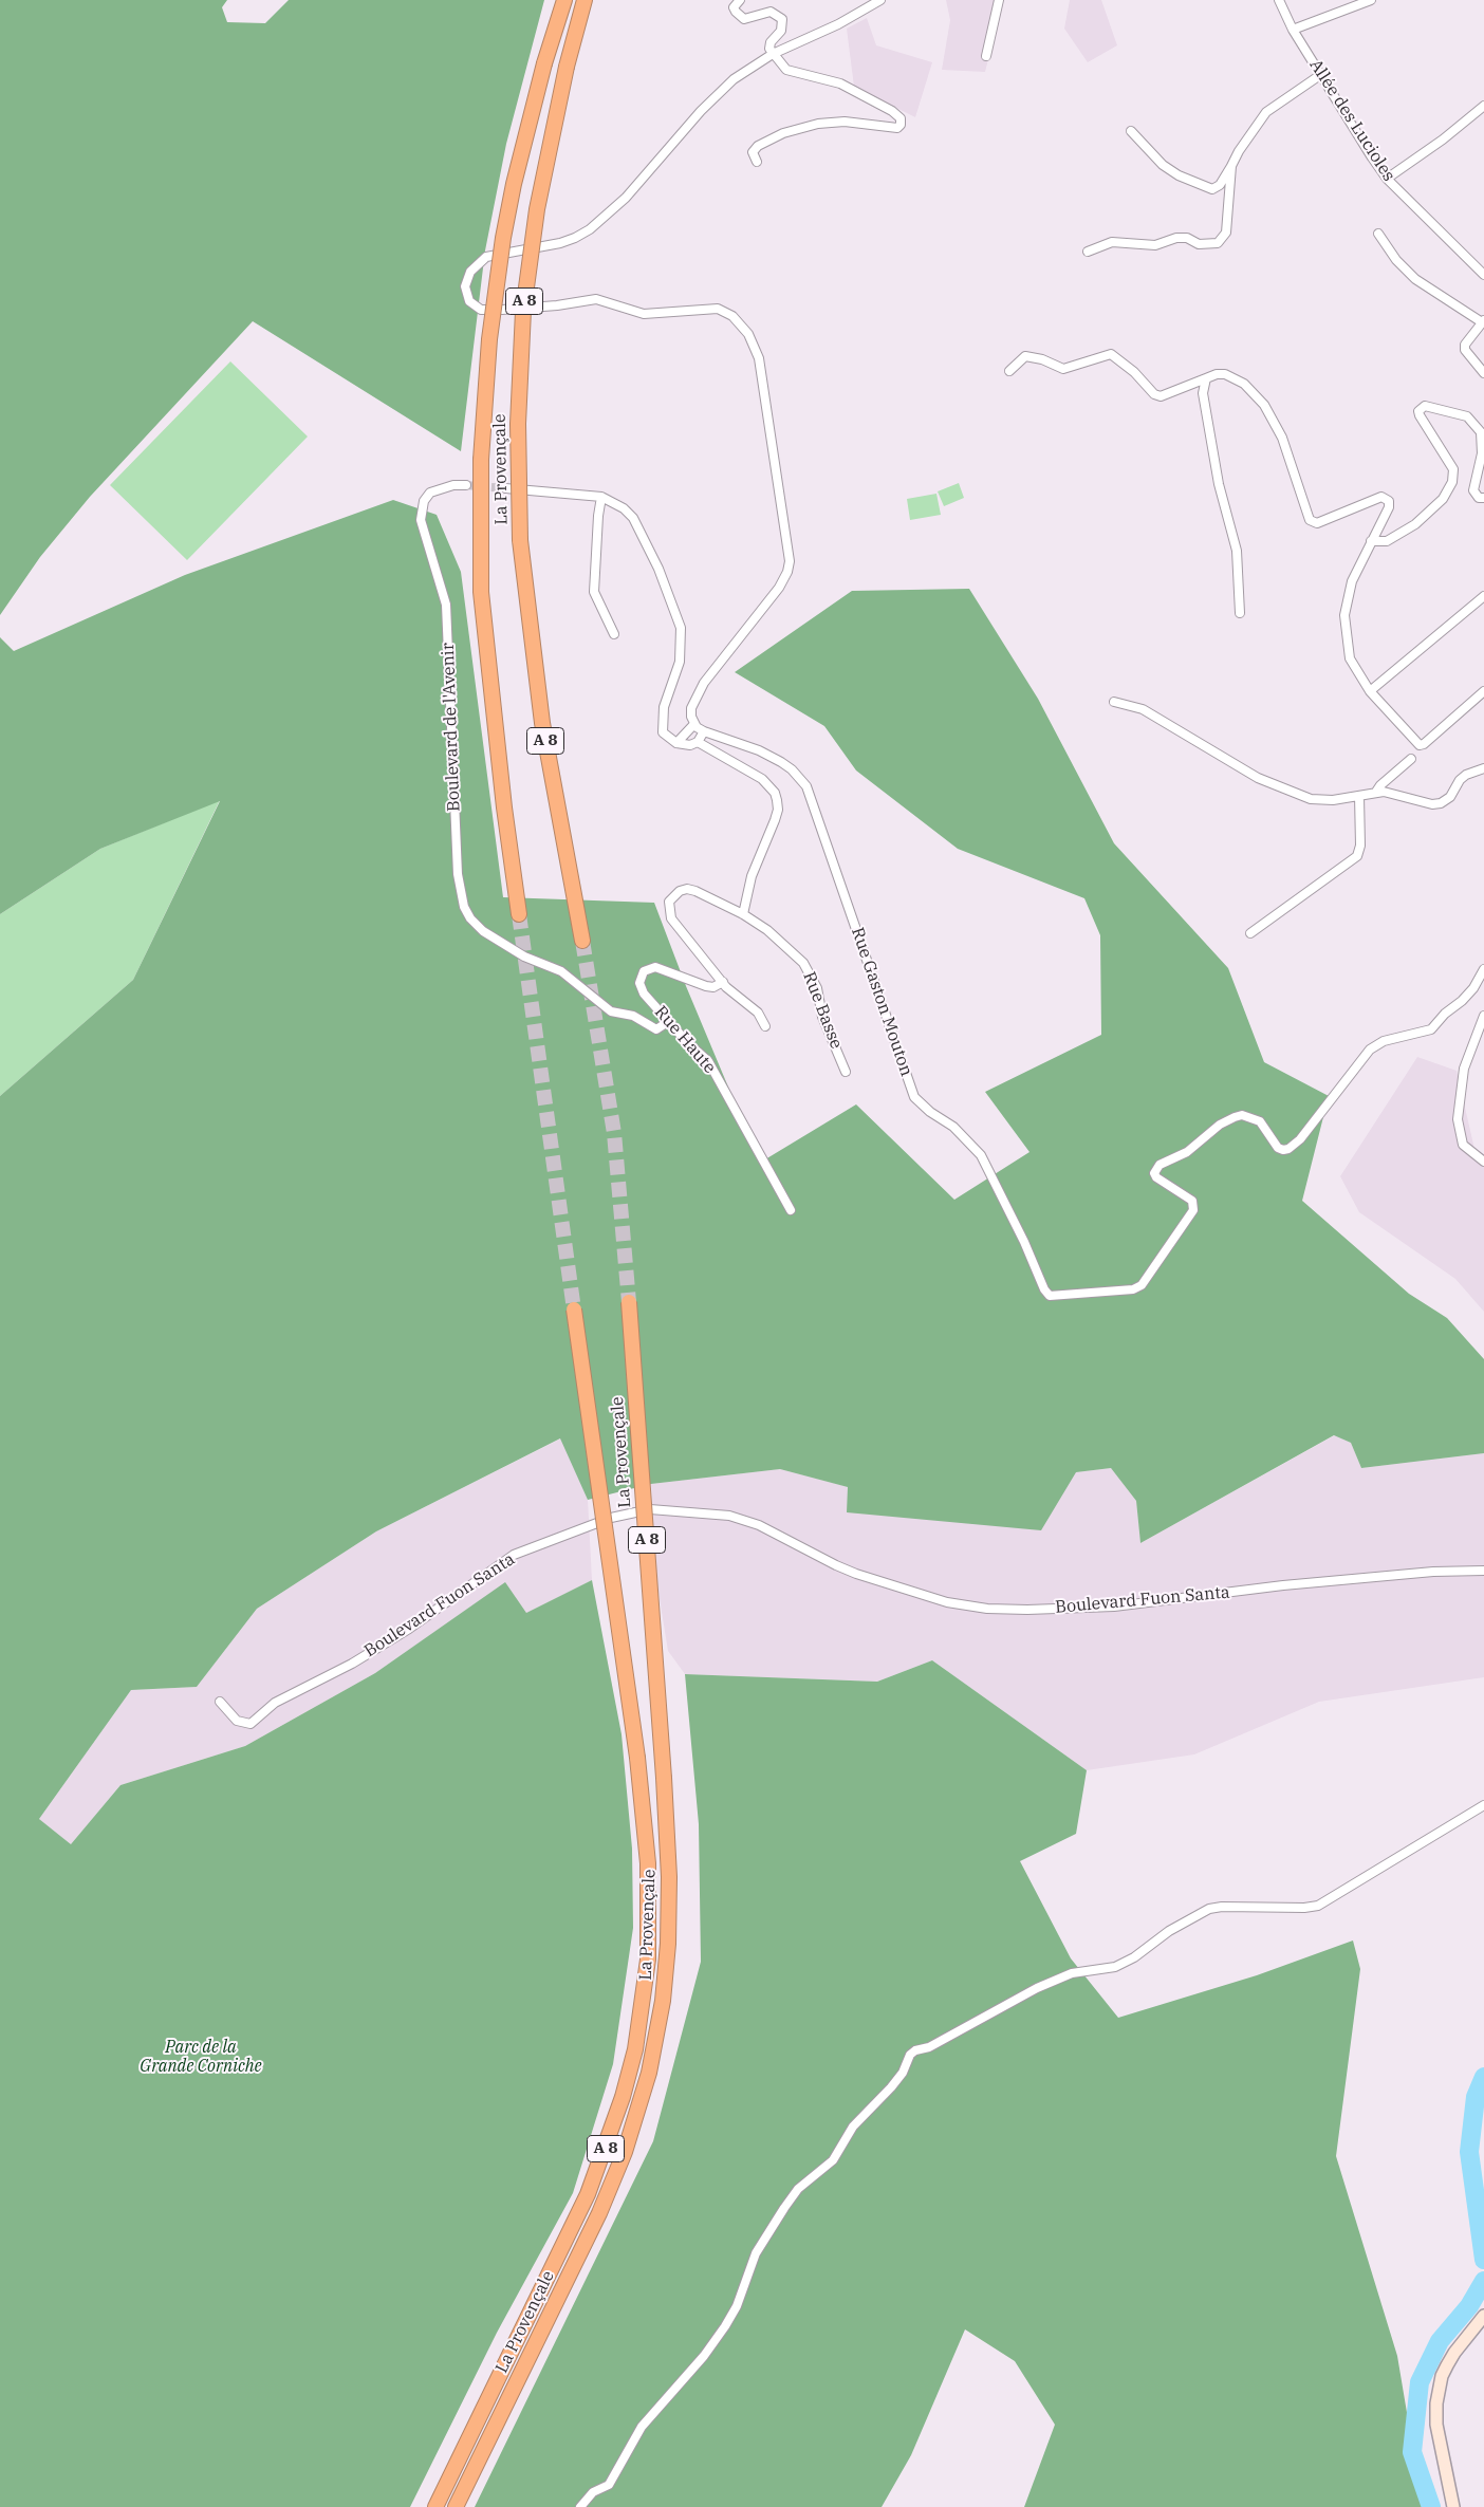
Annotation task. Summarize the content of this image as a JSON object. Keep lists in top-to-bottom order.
{
  "streets": {
    "highway": ["A 8", "La Provençale"],
    "street": [
      "Allée des Lucioles",
      "Boulevard de l'Avenir",
      "Rue Gaston Mouton",
      "Rue Basse",
      "Rue Haute",
      "Boulevard Fuon Santa"
    ]
  },
  "crossings": [
    ["Boulevard de l'Avenir", "Rue Haute"],
    ["Rue Basse", "Rue Haute"]
  ],
  "parks": ["Parc de la Grande Corniche"]
}
